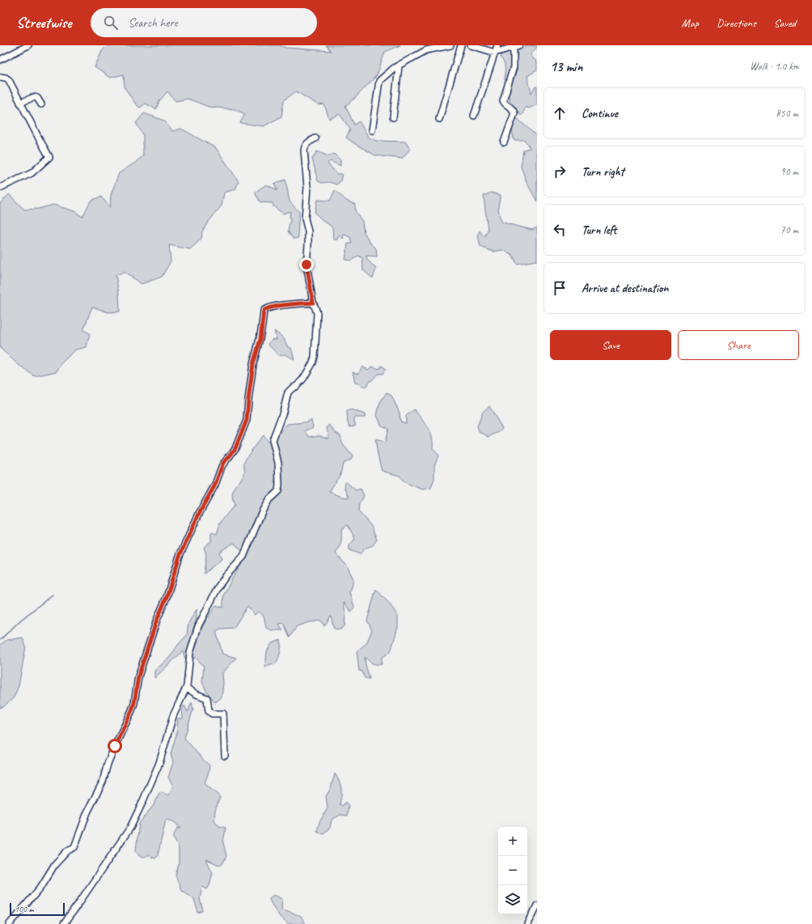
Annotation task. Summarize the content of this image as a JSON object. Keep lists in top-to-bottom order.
{
  "scale_bar": "100 m",
  "page": {
    "header": "Streetwise",
    "search": "Search here",
    "nav": ["Map", "Directions", "Saved"],
    "heading": ["13 min", "Walk · 1.0 km"],
    "list": [
      ["Continue", "850 m"],
      ["Turn right", "90 m"],
      ["Turn left", "70 m"],
      "Arrive at destination"
    ],
    "buttons": ["Save", "Share"],
    "map_buttons": ["+", "−"],
    "scale": "100 m"
  }
}
